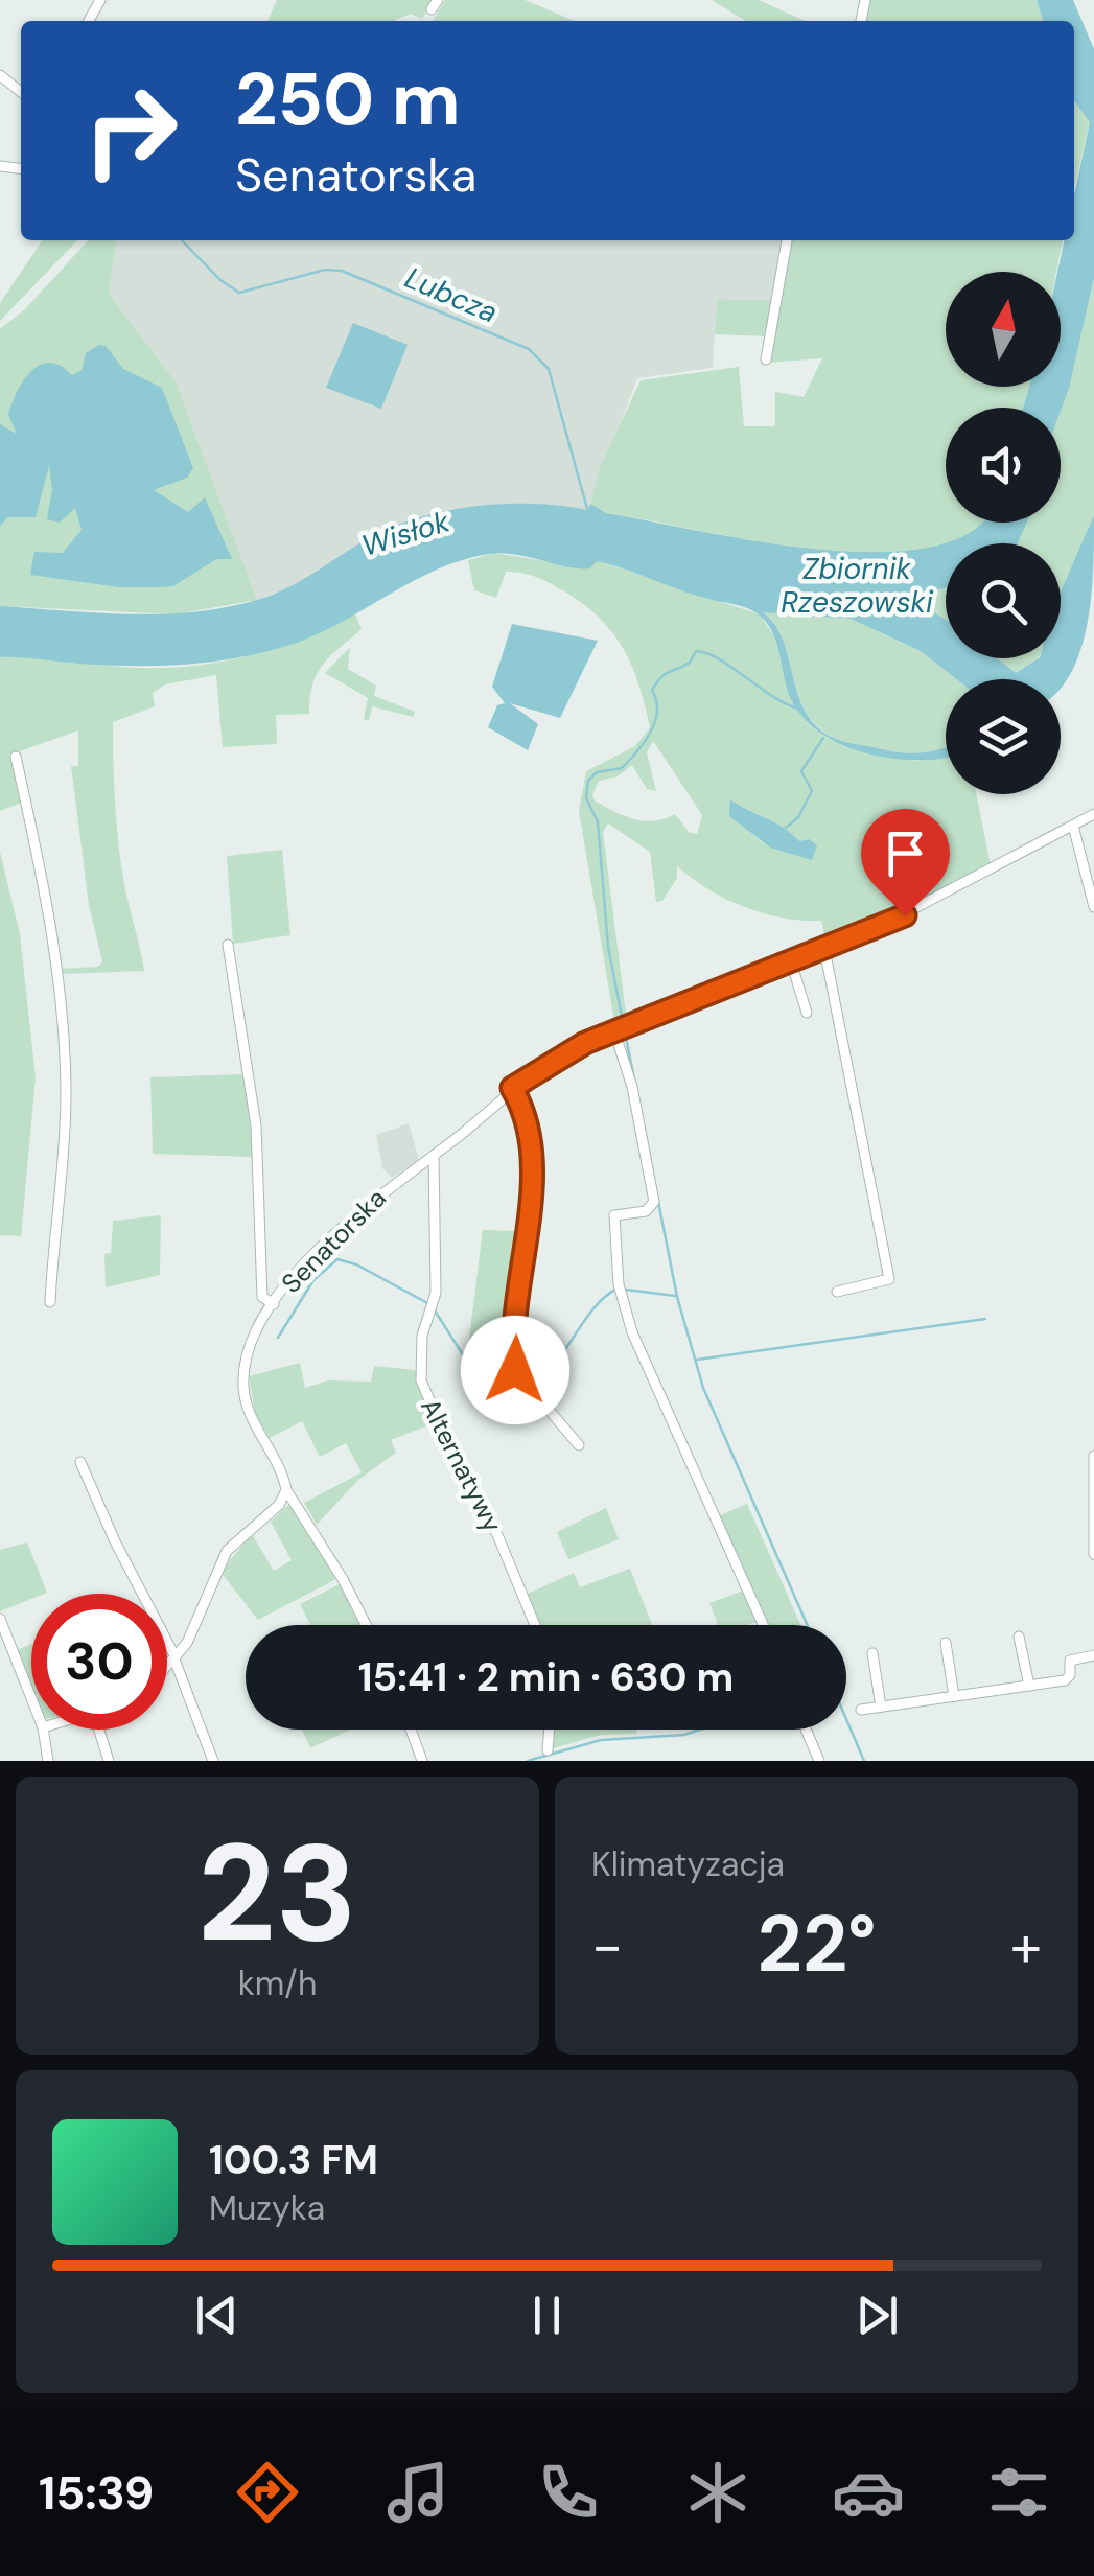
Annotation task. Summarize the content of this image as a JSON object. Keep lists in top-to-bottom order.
{
  "streets": {
    "street": ["Senatorska", "Alternatywy"]
  },
  "crossings": [
    ["Senatorska", "Alternatywy"]
  ],
  "water": ["Lubcza", "Wisłok", "Zbiornik Rzeszowski"],
  "north": "top",
  "page": {
    "turn": ["250 m", "Senatorska"],
    "limit": "30",
    "trip": "15:41 · 2 min · 630 m",
    "tile": [
      ["23", "km/h"],
      "Klimatyzacja"
    ],
    "heat": ["−", "22°", "+"],
    "song": ["100.3 FM", "Muzyka"],
    "tabs": "15:39"
  }
}
